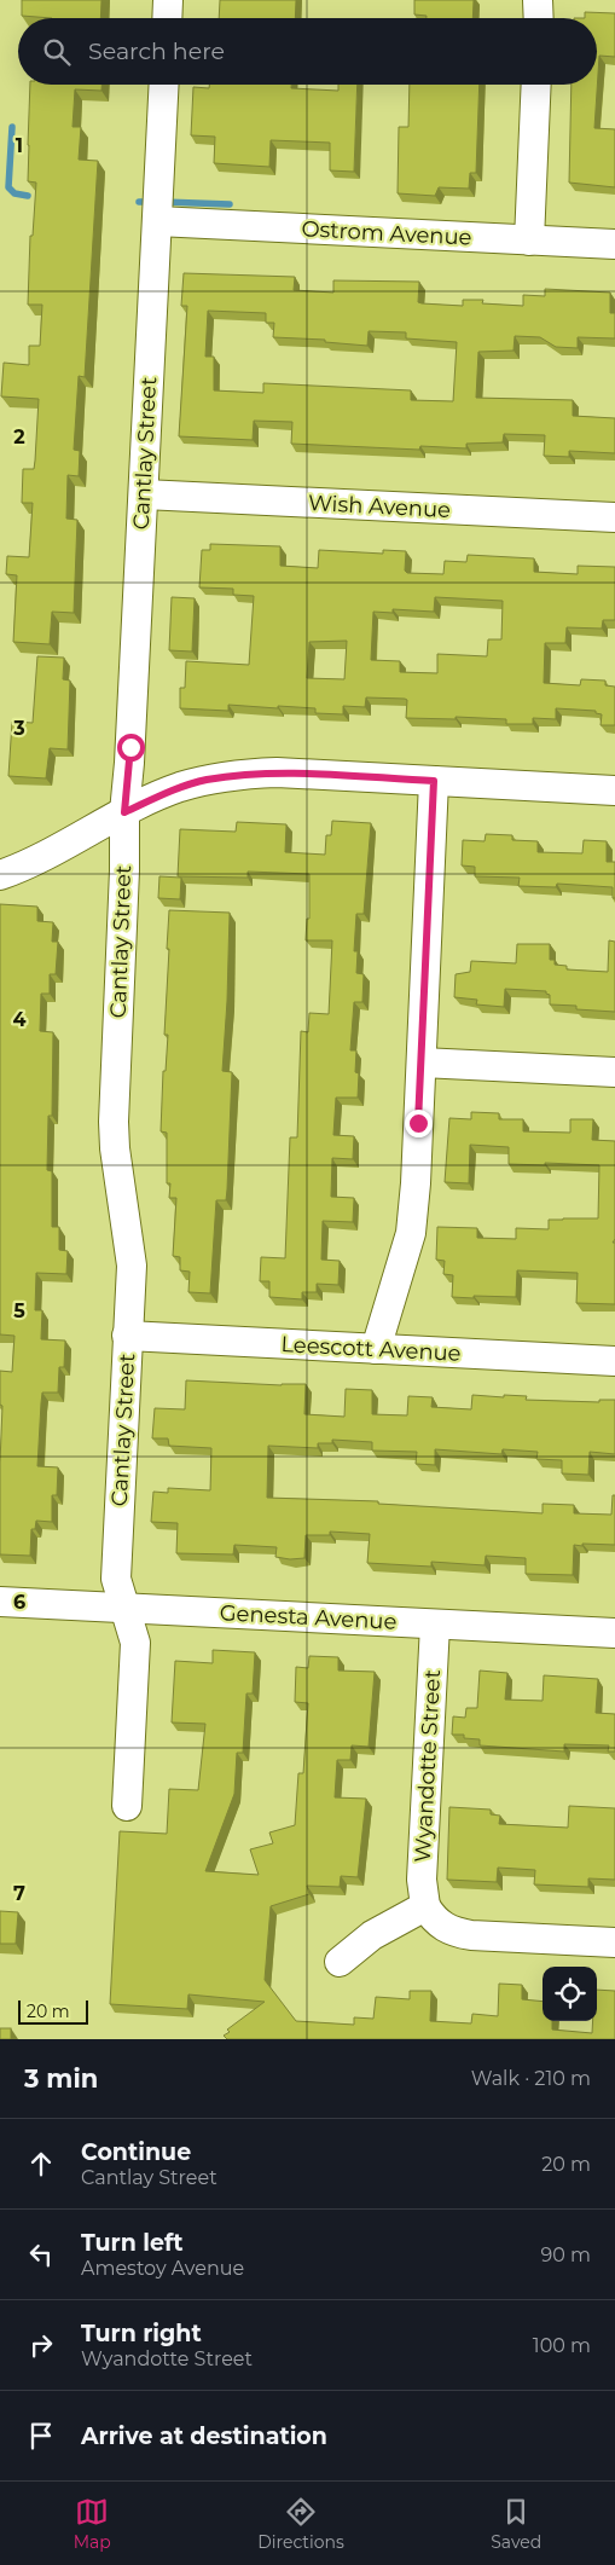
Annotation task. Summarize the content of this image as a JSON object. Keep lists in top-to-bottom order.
{
  "streets": {
    "street": [
      "Ostrom Avenue",
      "Cantlay Street",
      "Wish Avenue",
      "Leescott Avenue",
      "Genesta Avenue",
      "Wyandotte Street"
    ]
  },
  "crossings": [
    ["Ostrom Avenue", "Cantlay Street"],
    ["Cantlay Street", "Wish Avenue"],
    ["Cantlay Street", "Leescott Avenue"],
    ["Cantlay Street", "Genesta Avenue"],
    ["Genesta Avenue", "Wyandotte Street"]
  ],
  "scale_bar": "20 m",
  "page": {
    "search": "Search here",
    "scale": "20 m",
    "heading": ["3 min", "Walk · 210 m"],
    "list": [
      ["Continue", "Cantlay Street", "20 m"],
      ["Turn left", "Amestoy Avenue", "90 m"],
      ["Turn right", "Wyandotte Street", "100 m"],
      "Arrive at destination"
    ],
    "nav": ["Map", "Directions", "Saved"]
  },
  "grid": {
    "rows": [
      "1",
      "2",
      "3",
      "4",
      "5",
      "6",
      "7"
    ]
  }
}
